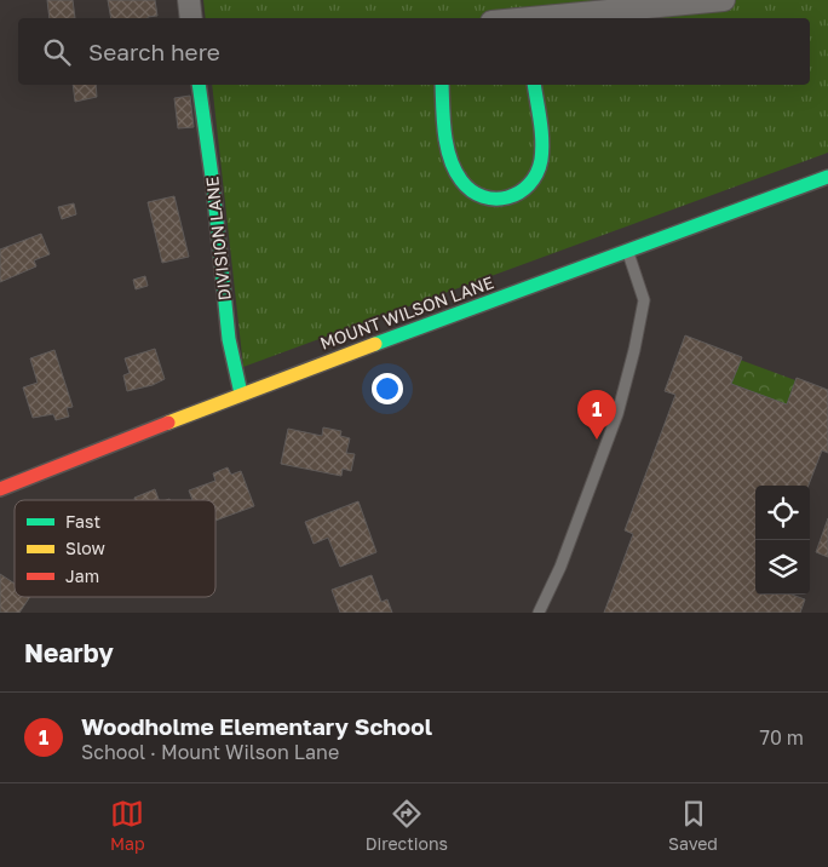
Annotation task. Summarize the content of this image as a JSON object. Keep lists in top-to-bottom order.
{
  "streets": {
    "street": ["DIVISION LANE", "MOUNT WILSON LANE"]
  },
  "crossings": [
    ["DIVISION LANE", "MOUNT WILSON LANE"]
  ],
  "legend": ["Fast", "Slow", "Jam"],
  "page": {
    "search": "Search here",
    "pins": "1",
    "heading": "Nearby",
    "list": [
      {
        "mark": "1",
        "name": "Woodholme Elementary School",
        "note": "School · Mount Wilson Lane",
        "value": "70 m"
      }
    ],
    "nav": ["Map", "Directions", "Saved"]
  }
}
